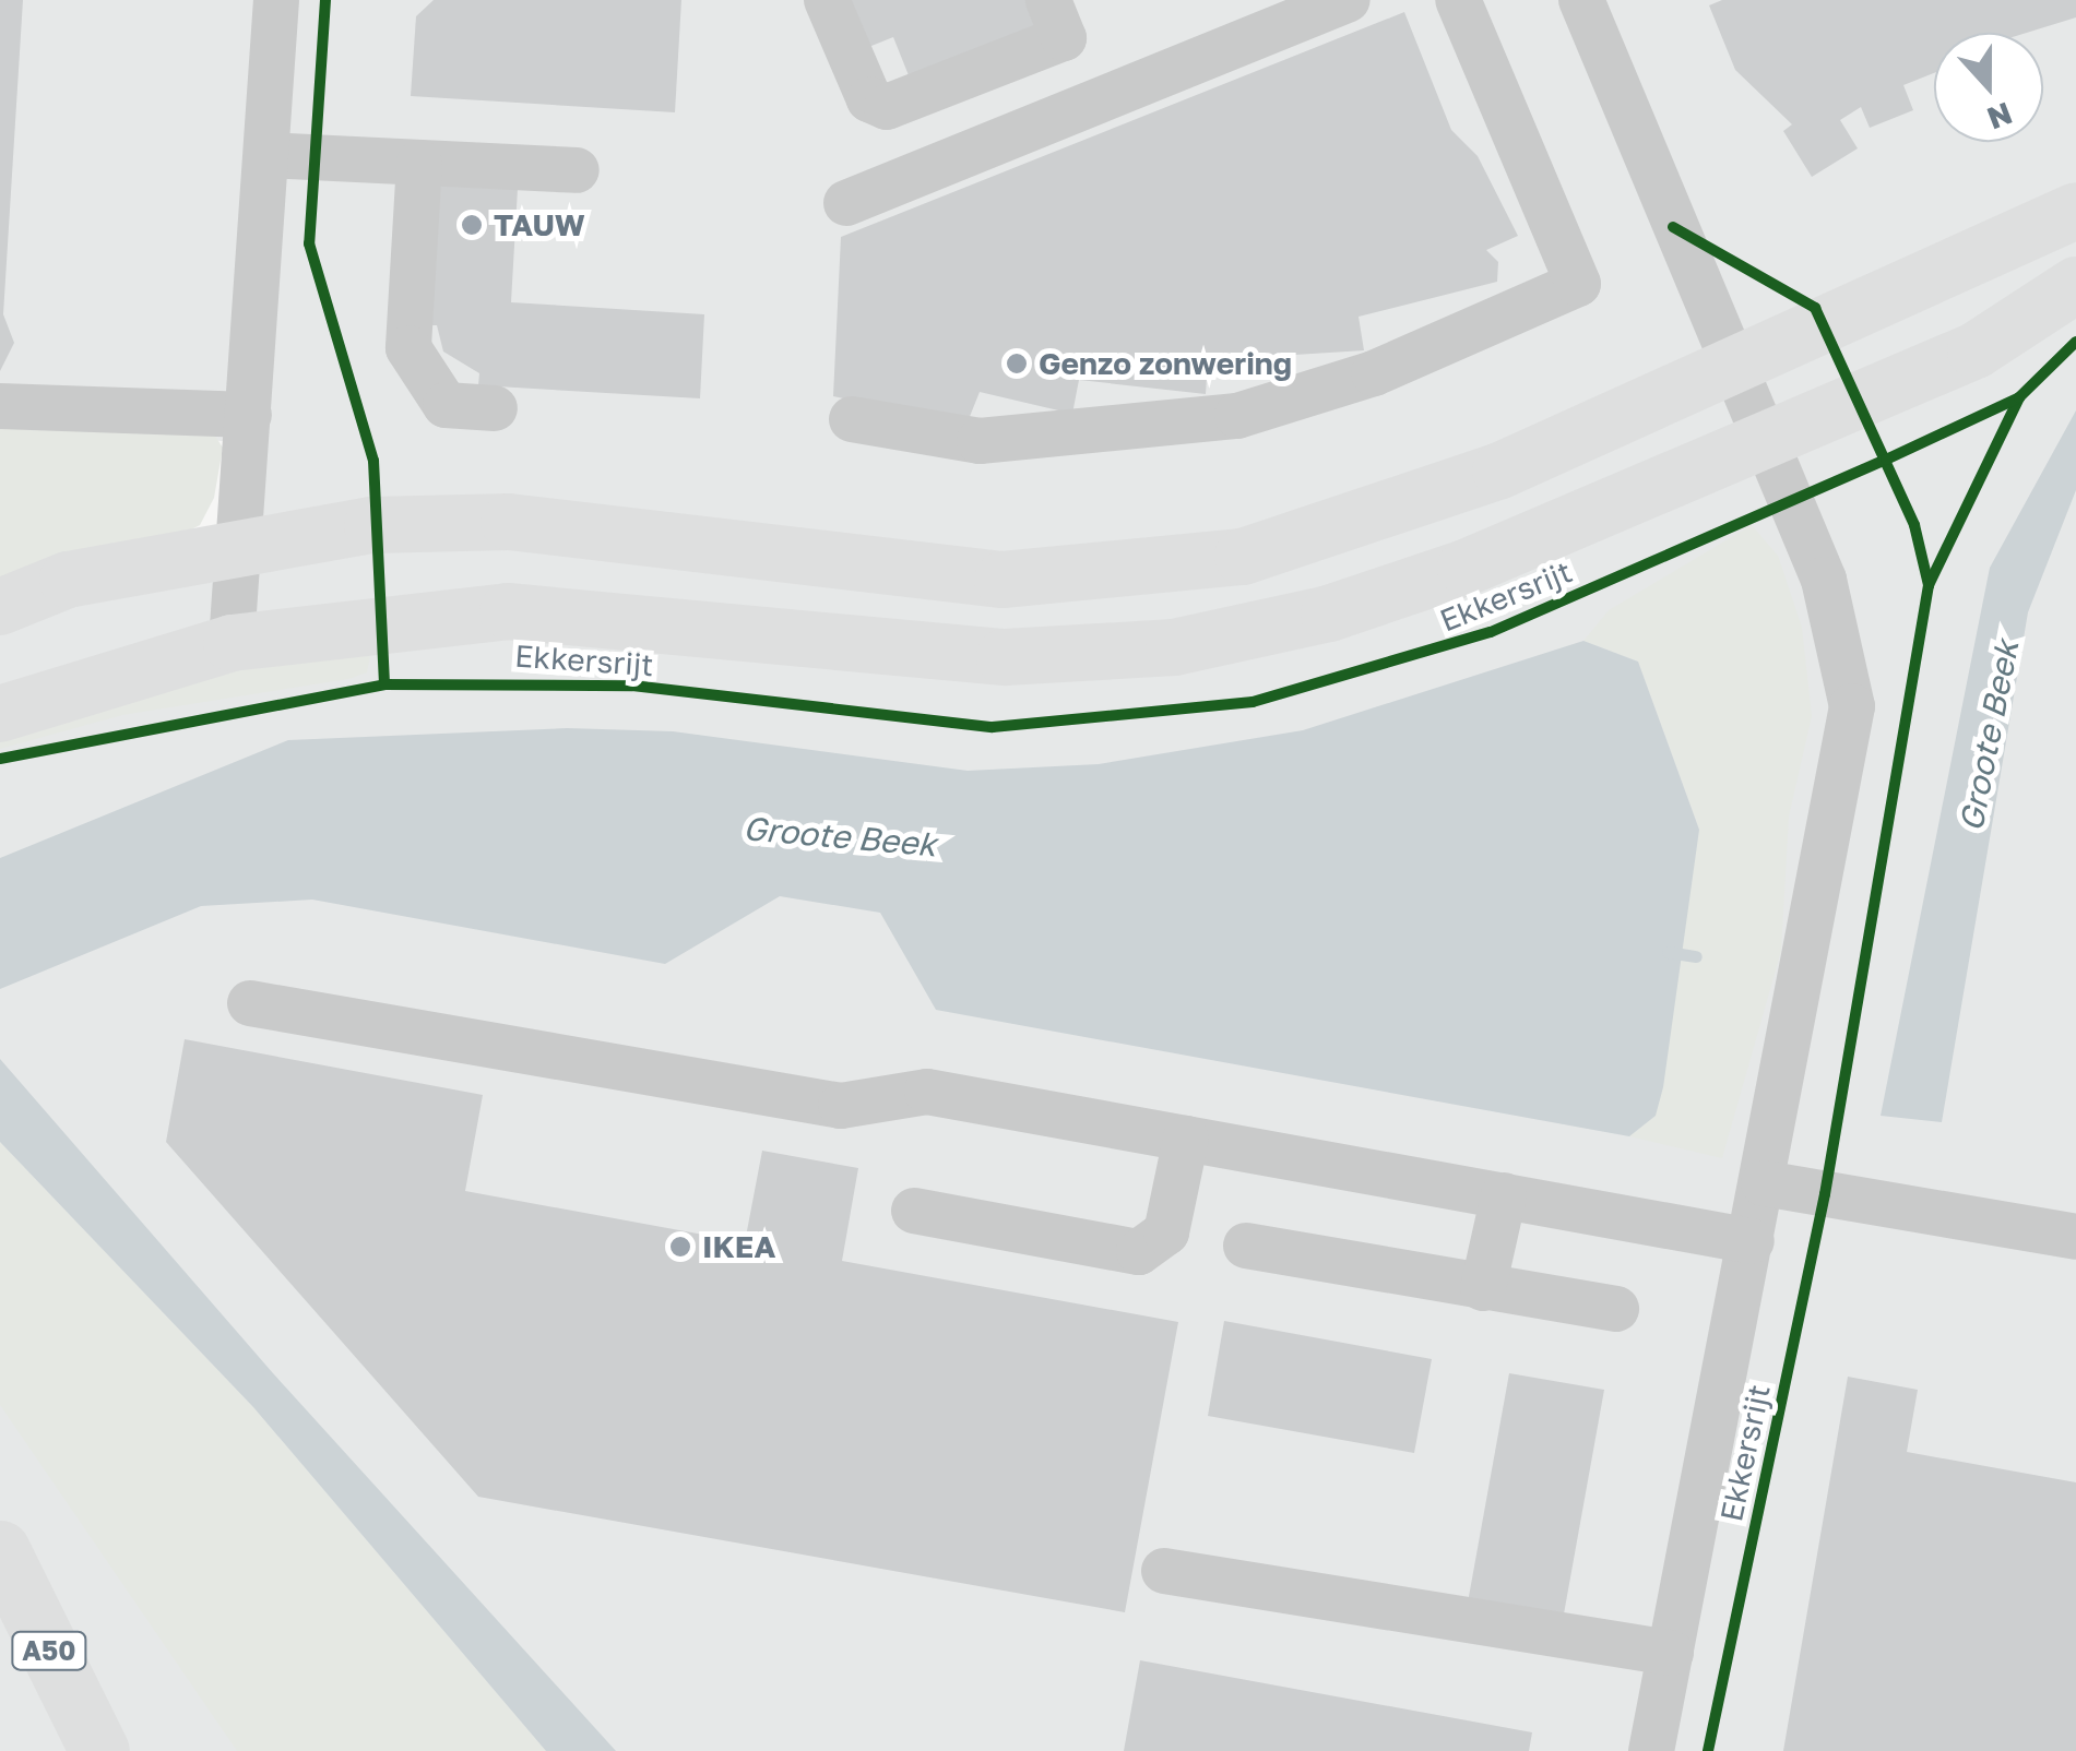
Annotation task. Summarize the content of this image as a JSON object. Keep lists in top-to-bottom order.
{
  "streets": {
    "highway": ["A50"],
    "main road": ["Ekkersrijt"]
  },
  "water": ["Groote Beek"],
  "places": ["TAUW", "Genzo zonwering", "IKEA"],
  "north": "bottom"
}
